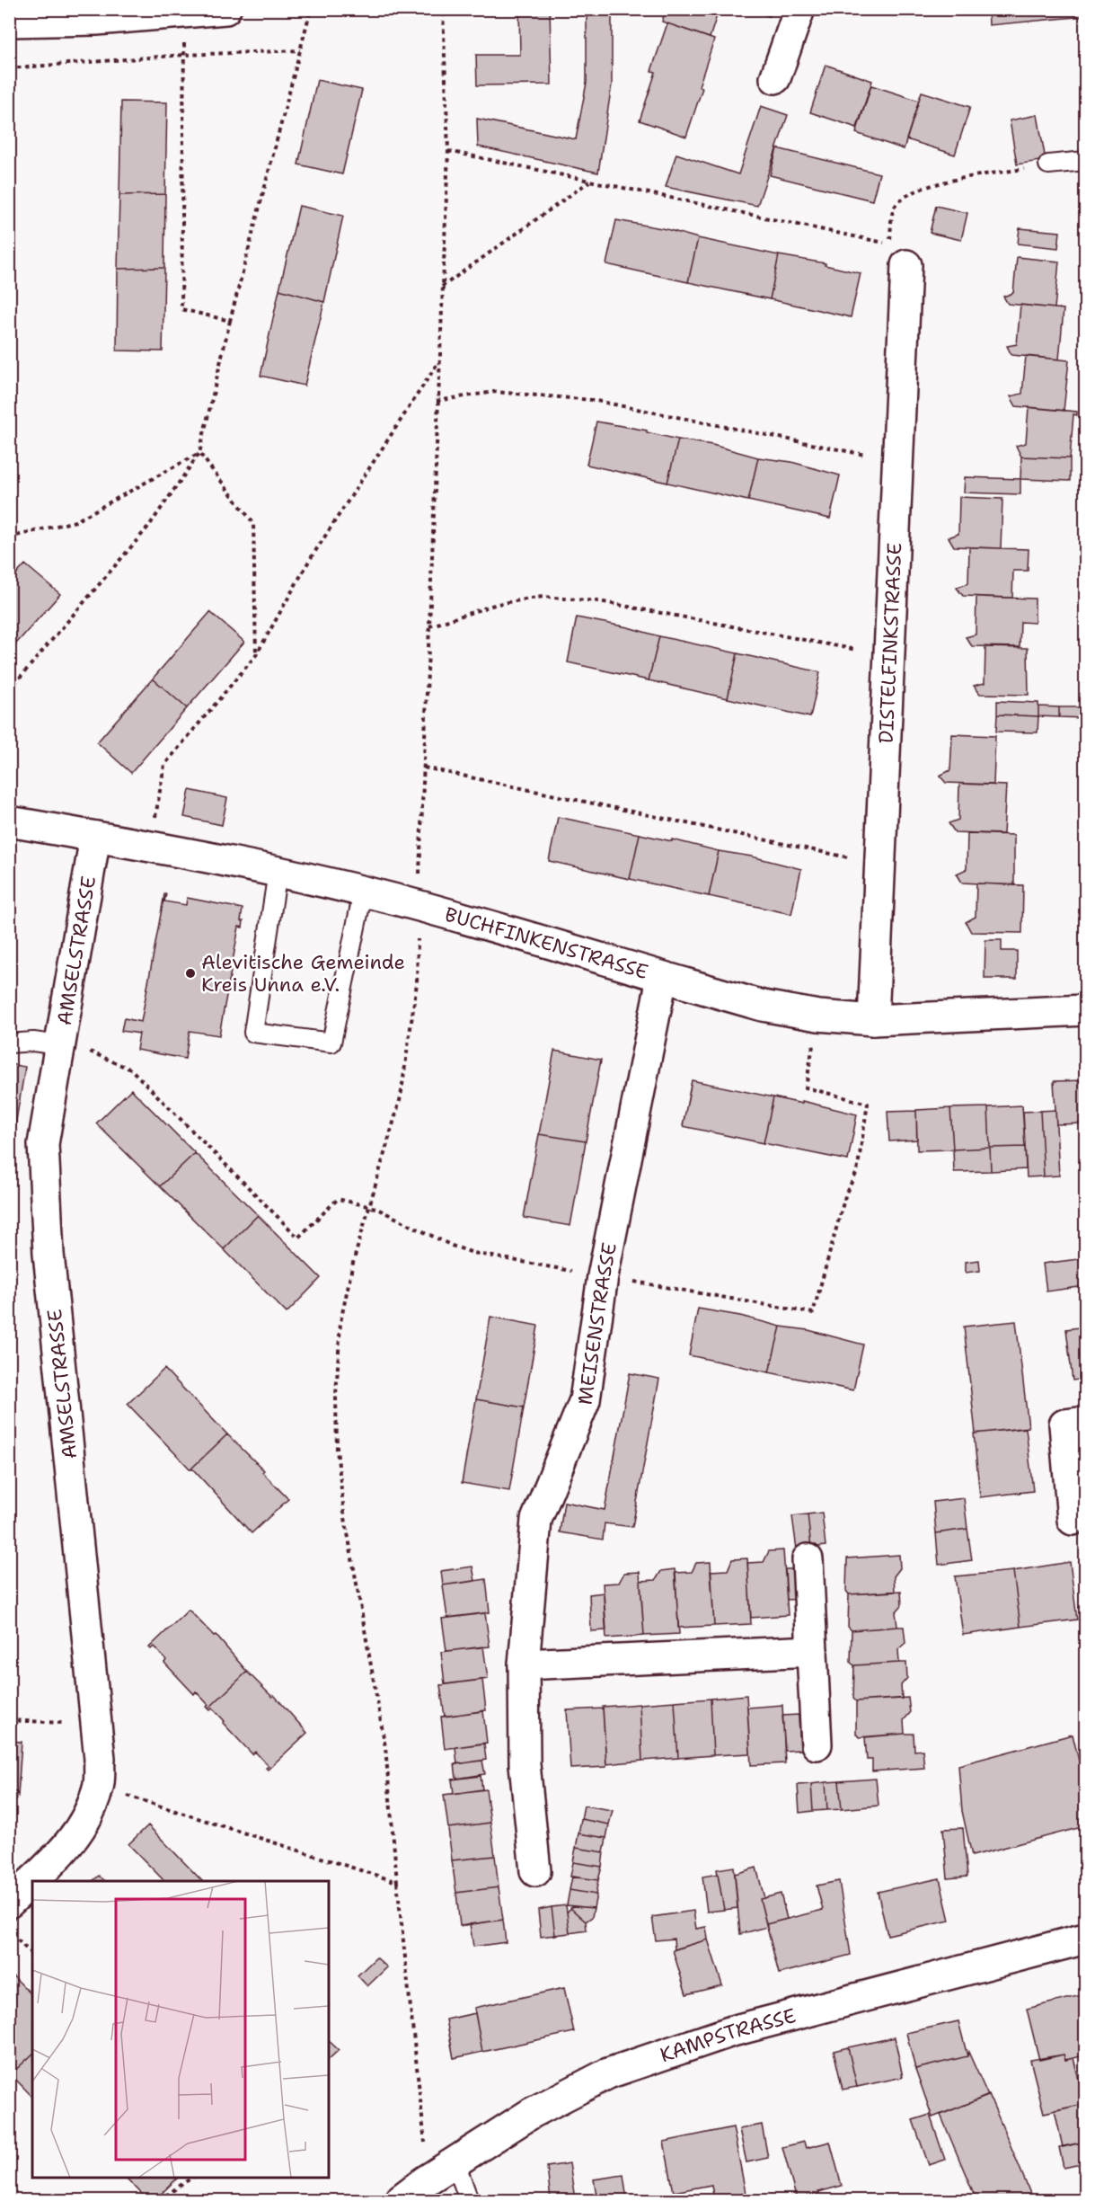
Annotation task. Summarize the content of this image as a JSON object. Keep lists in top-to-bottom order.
{
  "streets": {
    "street": [
      "DISTELFINKSTRASSE",
      "BUCHFINKENSTRASSE",
      "AMSELSTRASSE",
      "MEISENSTRASSE",
      "KAMPSTRASSE"
    ]
  },
  "crossings": [
    ["DISTELFINKSTRASSE", "BUCHFINKENSTRASSE"],
    ["BUCHFINKENSTRASSE", "AMSELSTRASSE"],
    ["BUCHFINKENSTRASSE", "MEISENSTRASSE"]
  ],
  "places": ["Alevitische Gemeinde Kreis Unna e.V."]
}
